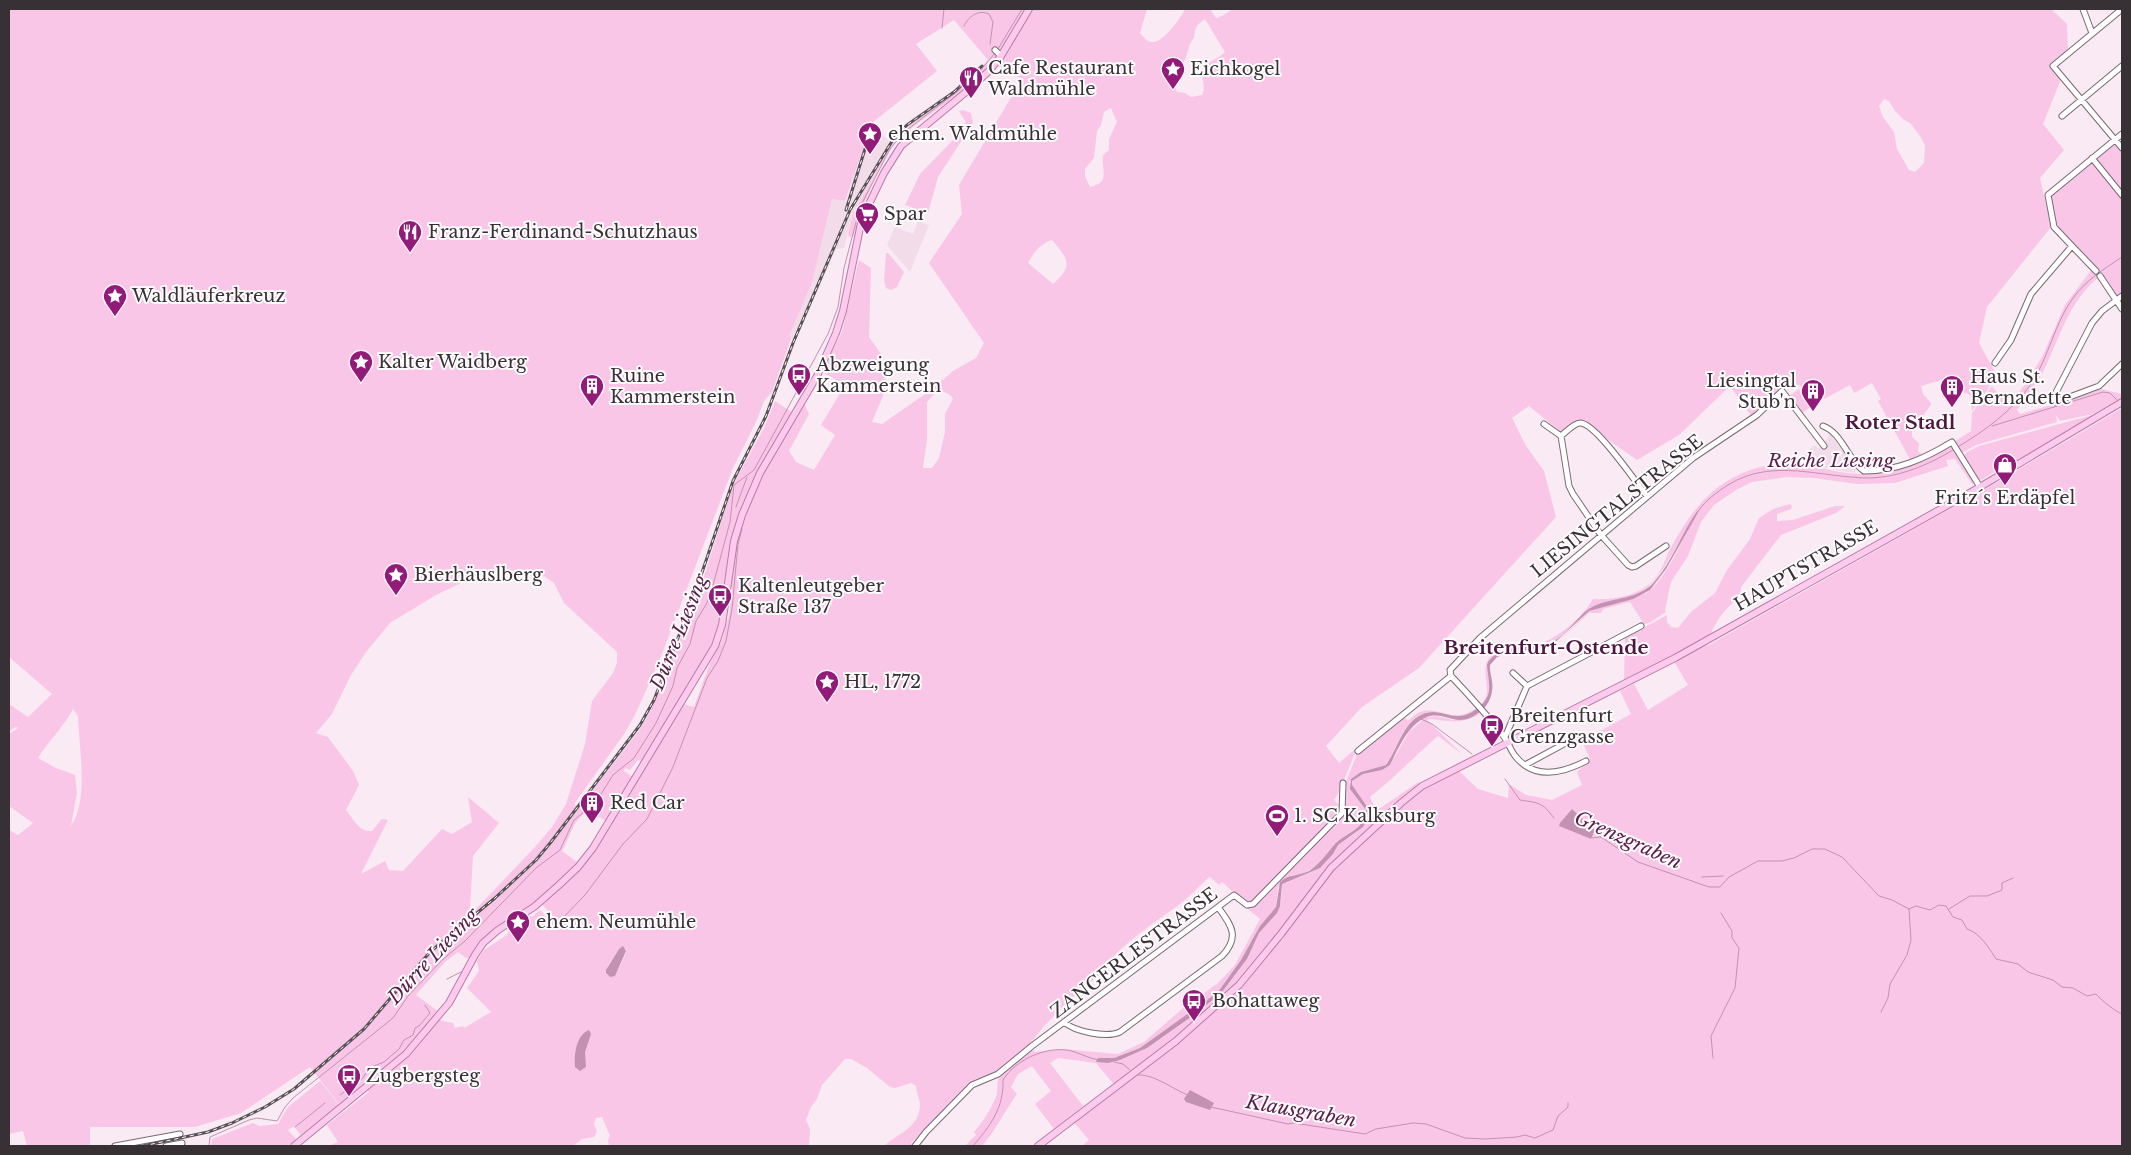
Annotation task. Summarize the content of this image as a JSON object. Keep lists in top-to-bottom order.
{
  "streets": {
    "main road": ["HAUPTSTRASSE"],
    "street": ["LIESINGTALSTRASSE", "ZANGERLESTRASSE"]
  },
  "districts": ["Roter Stadl", "Breitenfurt-Ostende"],
  "water": [
    "Reiche Liesing",
    "Dürre Liesing",
    "Grenzgraben",
    "Klausgraben"
  ],
  "places": {
    "place": [
      "Eichkogel",
      "ehem. Waldmühle",
      "Waldläuferkreuz",
      "Kalter Waidberg",
      "Bierhäuslberg",
      "HL, 1772",
      "ehem. Neumühle"
    ],
    "restaurant": ["Cafe Restaurant Waldmühle", "Franz-Ferdinand-Schutzhaus"],
    "supermarket": ["Spar"],
    "bus stop": [
      "Abzweigung Kammerstein",
      "Kaltenleutgeber Straße 137",
      "Breitenfurt Grenzgasse",
      "Bohattaweg",
      "Zugbergsteg"
    ],
    "building": [
      "Ruine Kammerstein",
      "Haus St. Bernadette",
      "Liesingtal Stub'n",
      "Red Car"
    ],
    "shop": ["Fritz´s Erdäpfel"],
    "sports": ["1. SC Kalksburg"]
  }
}
